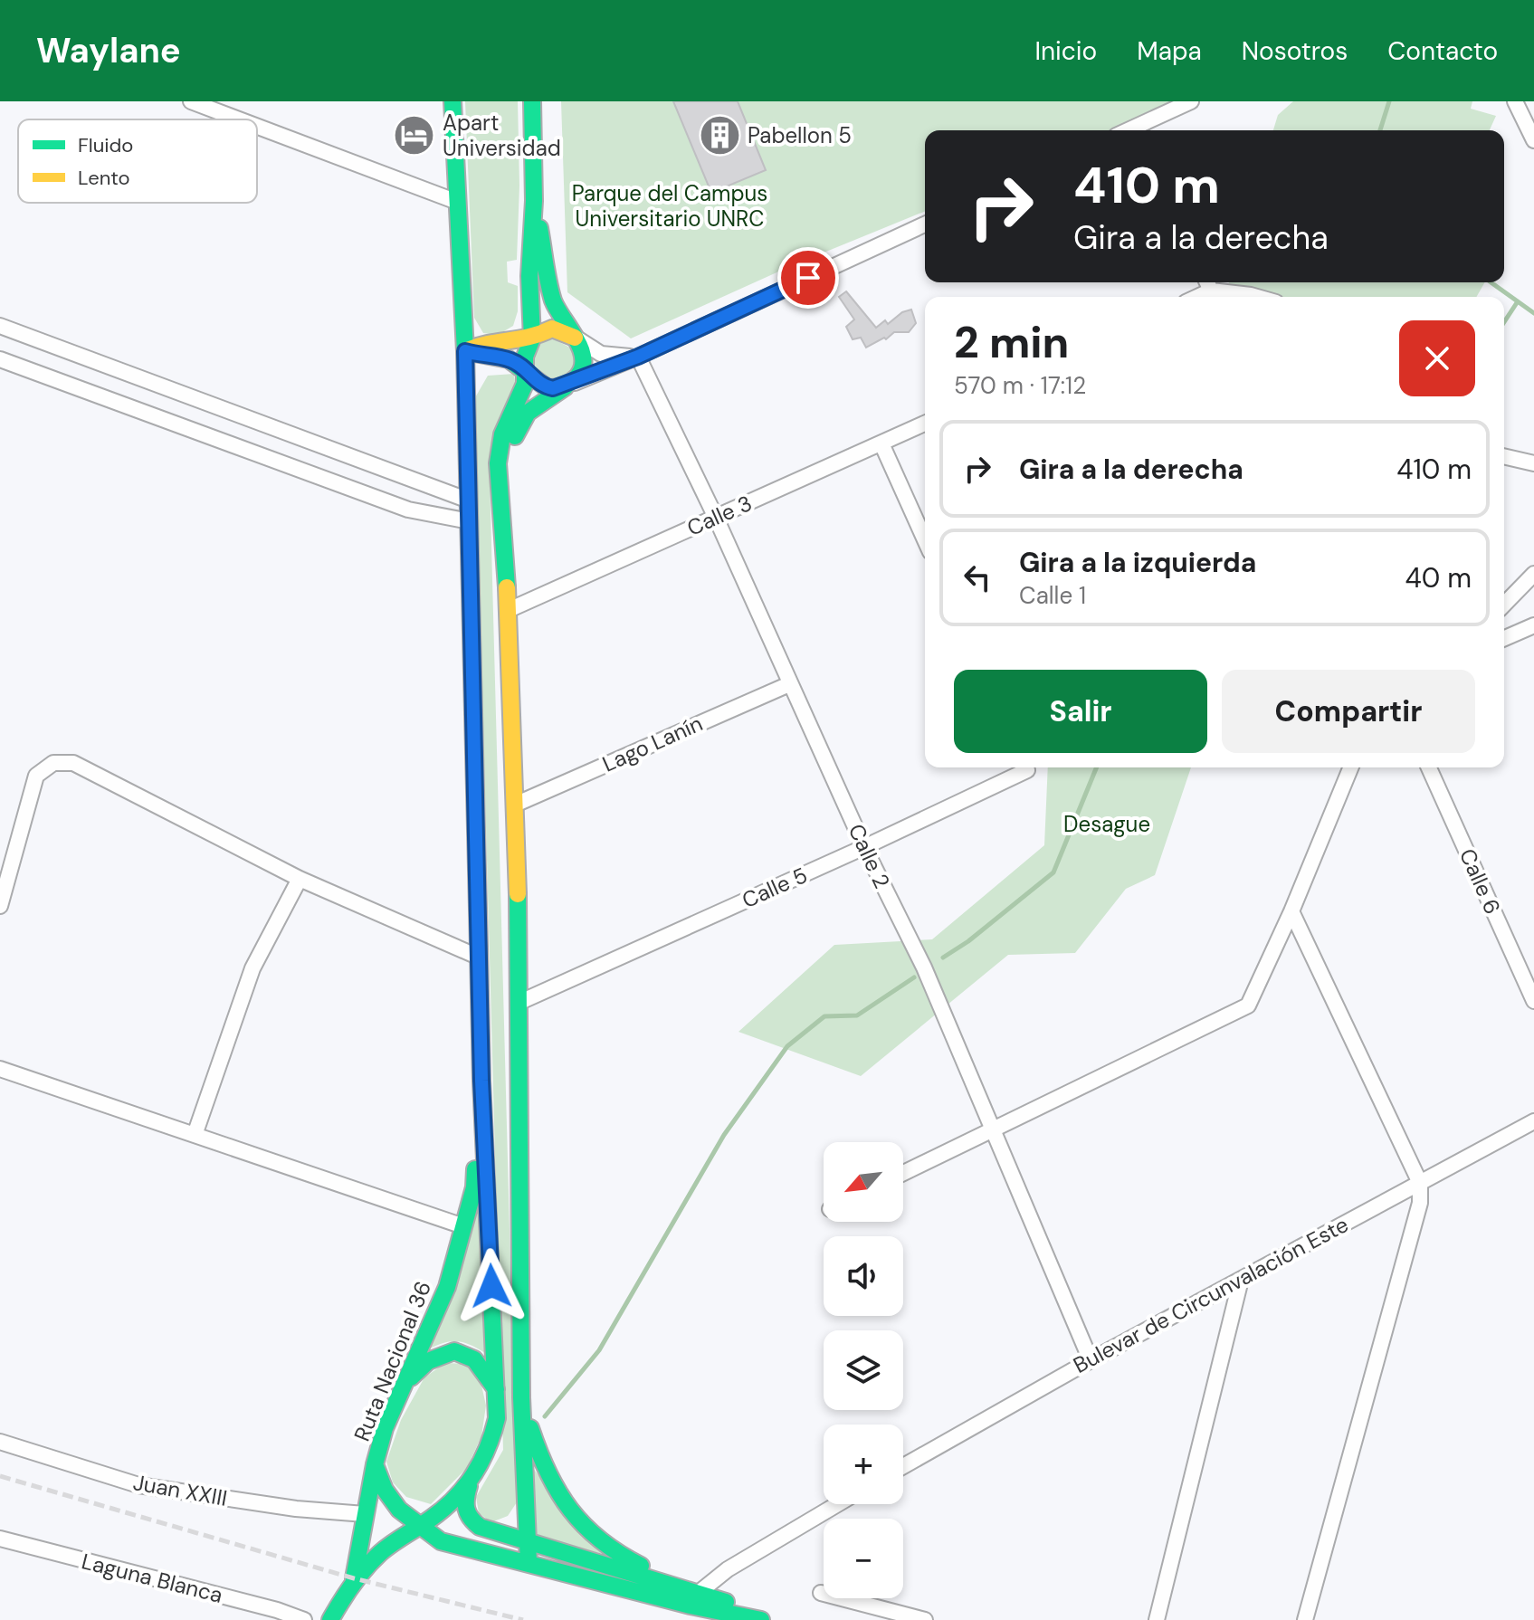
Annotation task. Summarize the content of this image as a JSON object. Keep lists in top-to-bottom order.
{
  "streets": {
    "main road": ["Ruta Nacional 36"],
    "street": [
      "Calle 3",
      "Lago Lanín",
      "Calle 2",
      "Calle 6",
      "Calle 5",
      "Bulevar de Circunvalación Este",
      "Juan XXIII",
      "Laguna Blanca"
    ]
  },
  "crossings": [
    ["Calle 3", "Calle 2"],
    ["Lago Lanín", "Calle 2"],
    ["Calle 2", "Calle 5"],
    ["Calle 2", "Bulevar de Circunvalación Este"],
    ["Ruta Nacional 36", "Juan XXIII"]
  ],
  "parks": ["Parque del Campus Universitario UNRC", "Desague"],
  "places": {
    "hotel": ["Apart Universidad"],
    "building": ["Pabellon 5"]
  },
  "legend": ["Fluido", "Lento"],
  "north": "bottom left",
  "page": {
    "header": "Waylane",
    "nav": [
      "Inicio",
      "Mapa",
      "Nosotros",
      "Contacto"
    ],
    "turn": ["410 m", "Gira a la derecha"],
    "heading": ["2 min", "570 m · 17:12"],
    "list": [
      {
        "name": "Gira a la derecha",
        "value": "410 m"
      },
      {
        "name": "Gira a la izquierda",
        "note": "Calle 1",
        "value": "40 m"
      }
    ],
    "buttons": ["Salir", "Compartir"],
    "map_buttons": ["+", "−"]
  }
}
